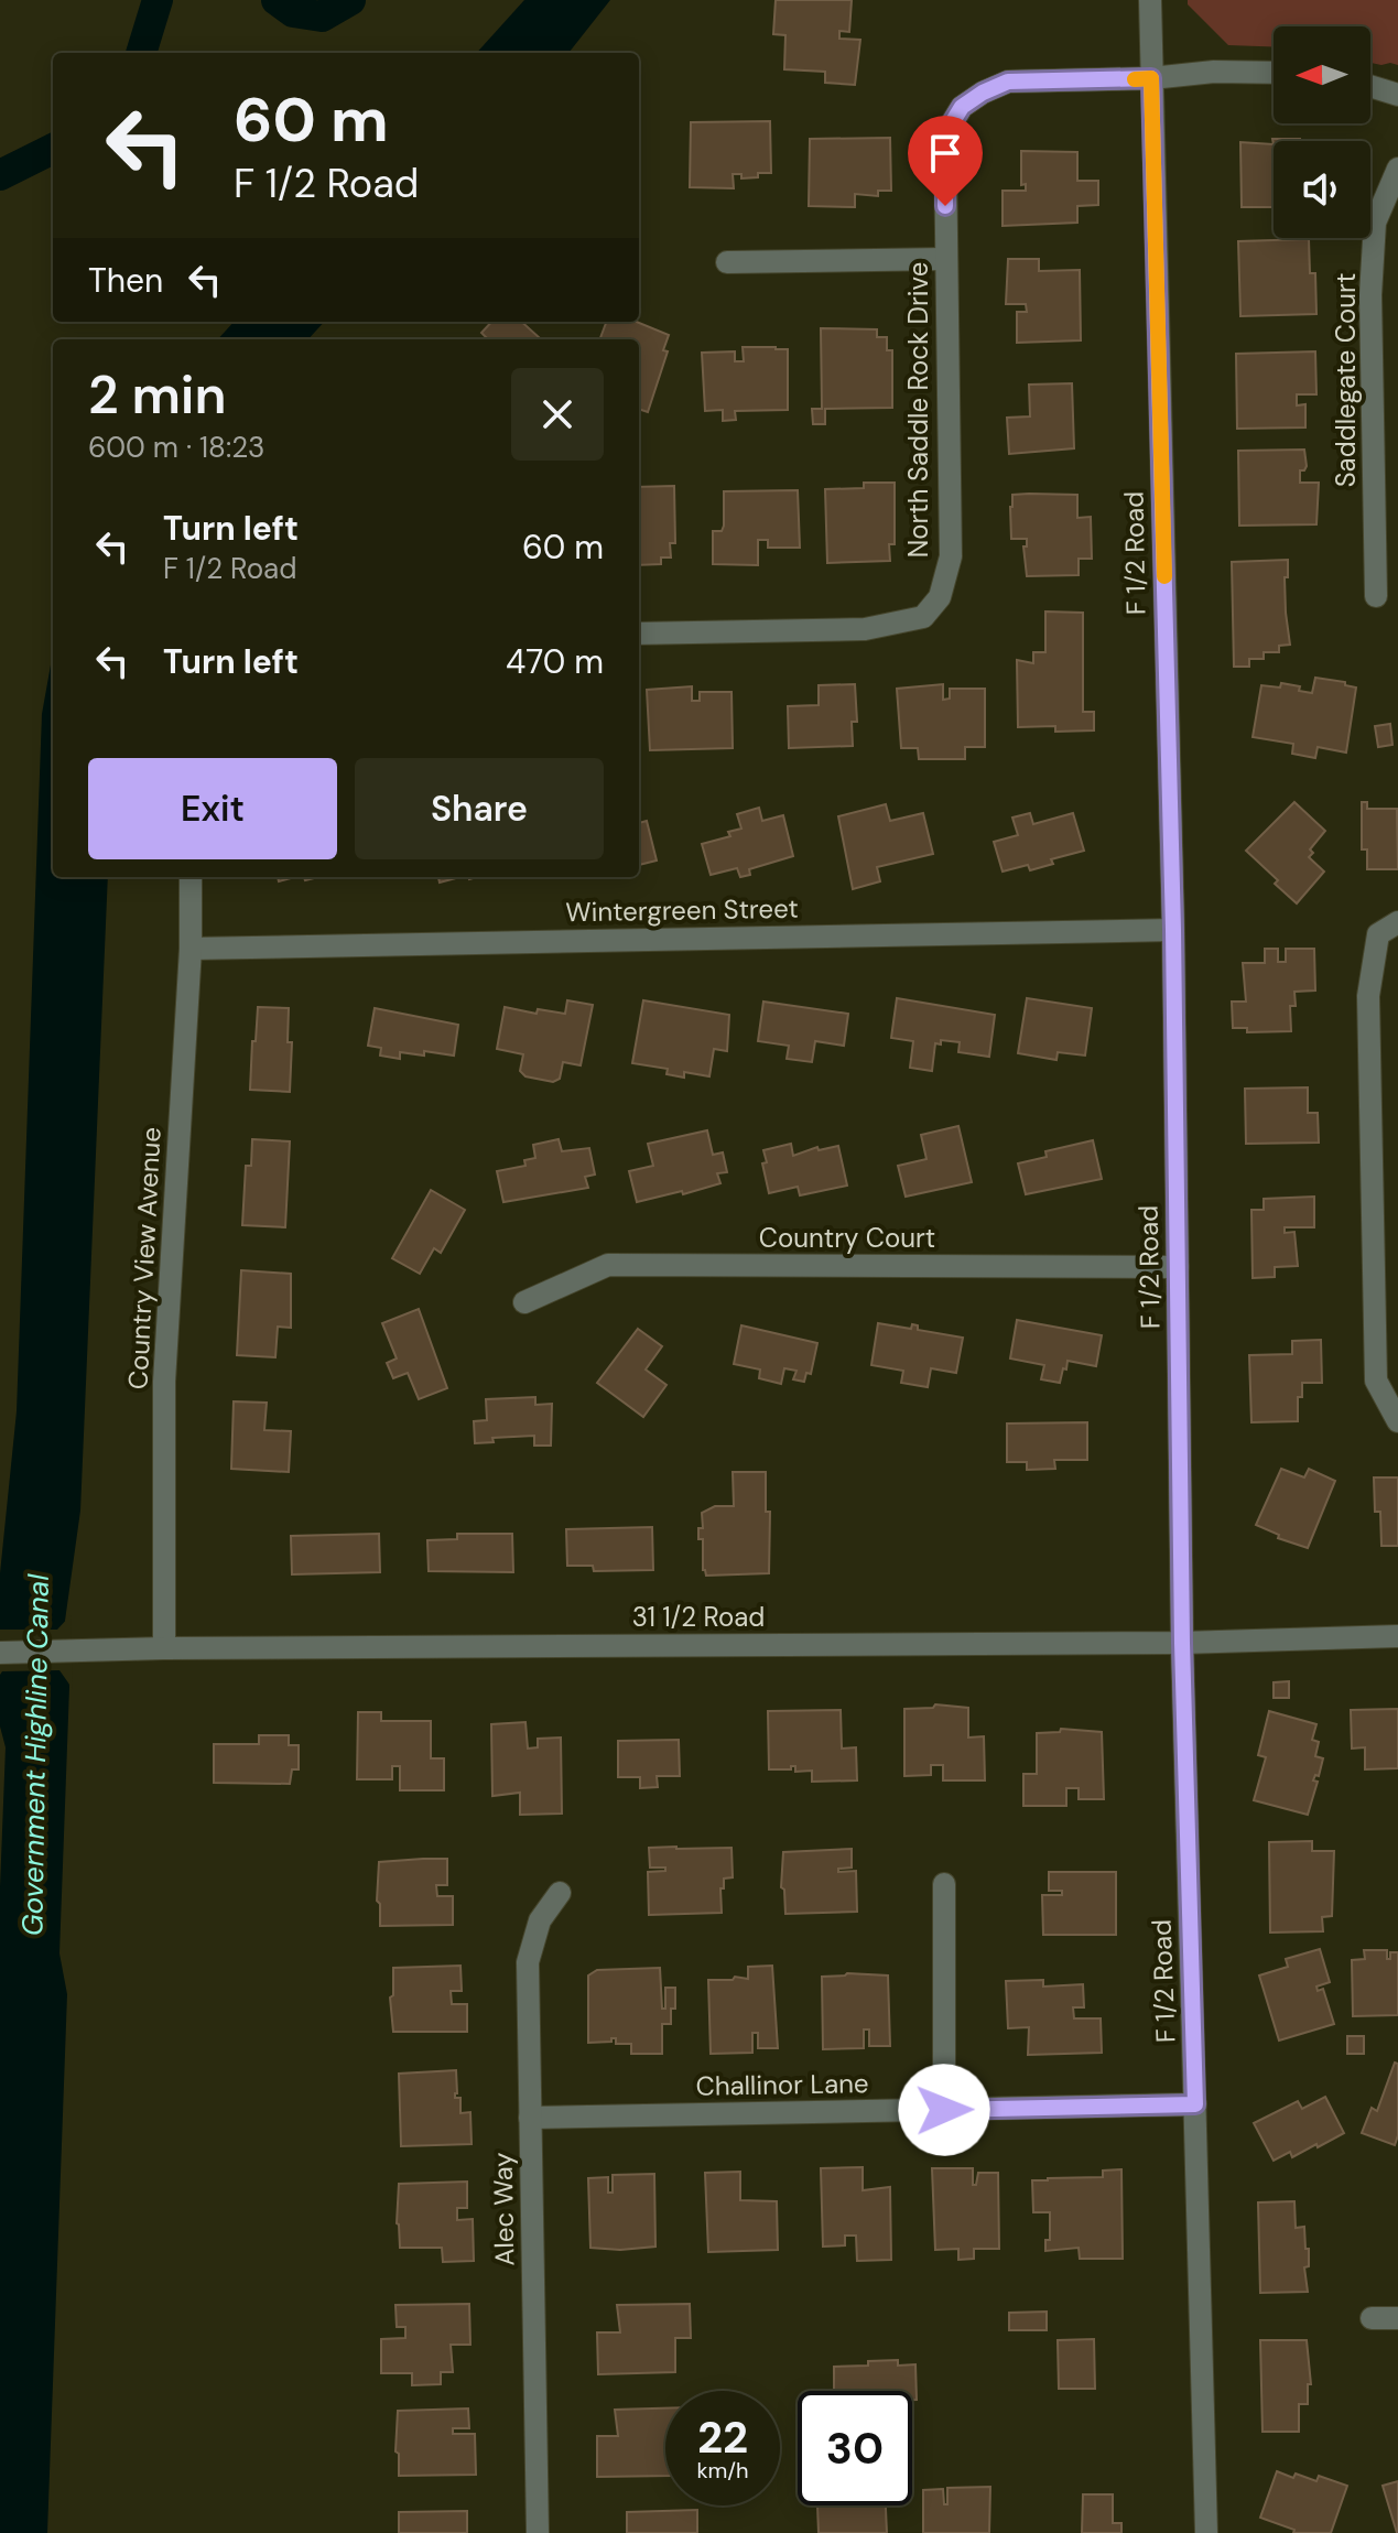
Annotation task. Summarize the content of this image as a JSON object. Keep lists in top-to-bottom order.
{
  "streets": {
    "street": [
      "Saddlegate Court",
      "North Saddle Rock Drive",
      "F 1/2 Road",
      "Wintergreen Street",
      "Country Court",
      "Country View Avenue",
      "31 1/2 Road",
      "Challinor Lane",
      "Alec Way"
    ]
  },
  "crossings": [
    ["North Saddle Rock Drive", "F 1/2 Road"],
    ["F 1/2 Road", "Wintergreen Street"],
    ["F 1/2 Road", "Country Court"],
    ["F 1/2 Road", "31 1/2 Road"],
    ["F 1/2 Road", "Challinor Lane"],
    ["Wintergreen Street", "Country View Avenue"],
    ["Country View Avenue", "31 1/2 Road"],
    ["Challinor Lane", "Alec Way"]
  ],
  "water": ["Government Highline Canal"],
  "north": "left",
  "page": {
    "turn": ["60 m", "F 1/2 Road"],
    "then": "Then",
    "heading": ["2 min", "600 m · 18:23"],
    "list": [
      {
        "name": "Turn left",
        "note": "F 1/2 Road",
        "value": "60 m"
      },
      {
        "name": "Turn left",
        "value": "470 m"
      }
    ],
    "buttons": ["Exit", "Share"],
    "speed": "22 km/h",
    "limit": "30"
  }
}
